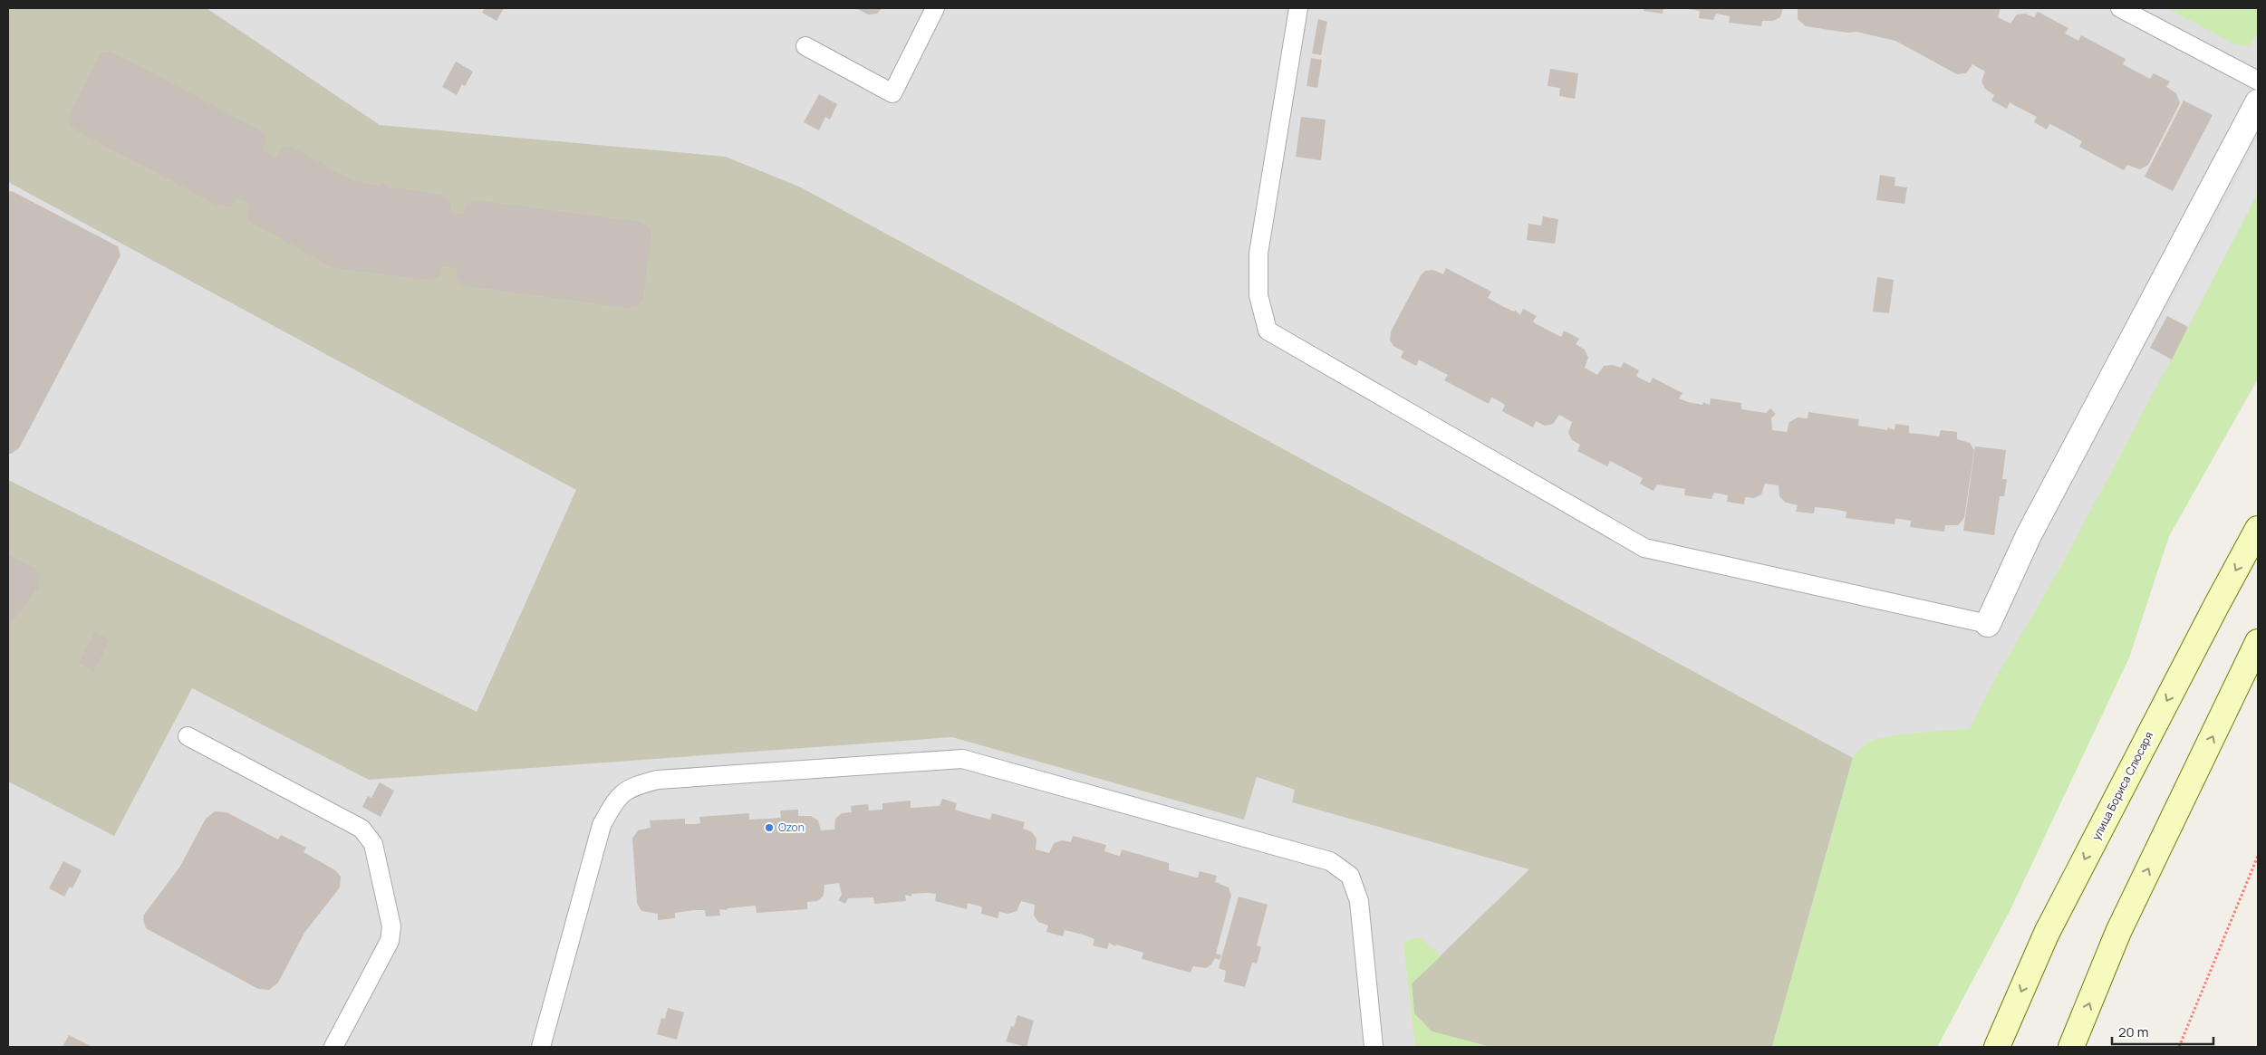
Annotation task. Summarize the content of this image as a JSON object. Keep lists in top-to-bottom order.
{
  "streets": {
    "main road": ["улица Бориса Слюсаря"]
  },
  "places": ["Ozon"],
  "scale_bar": "20 m"
}
